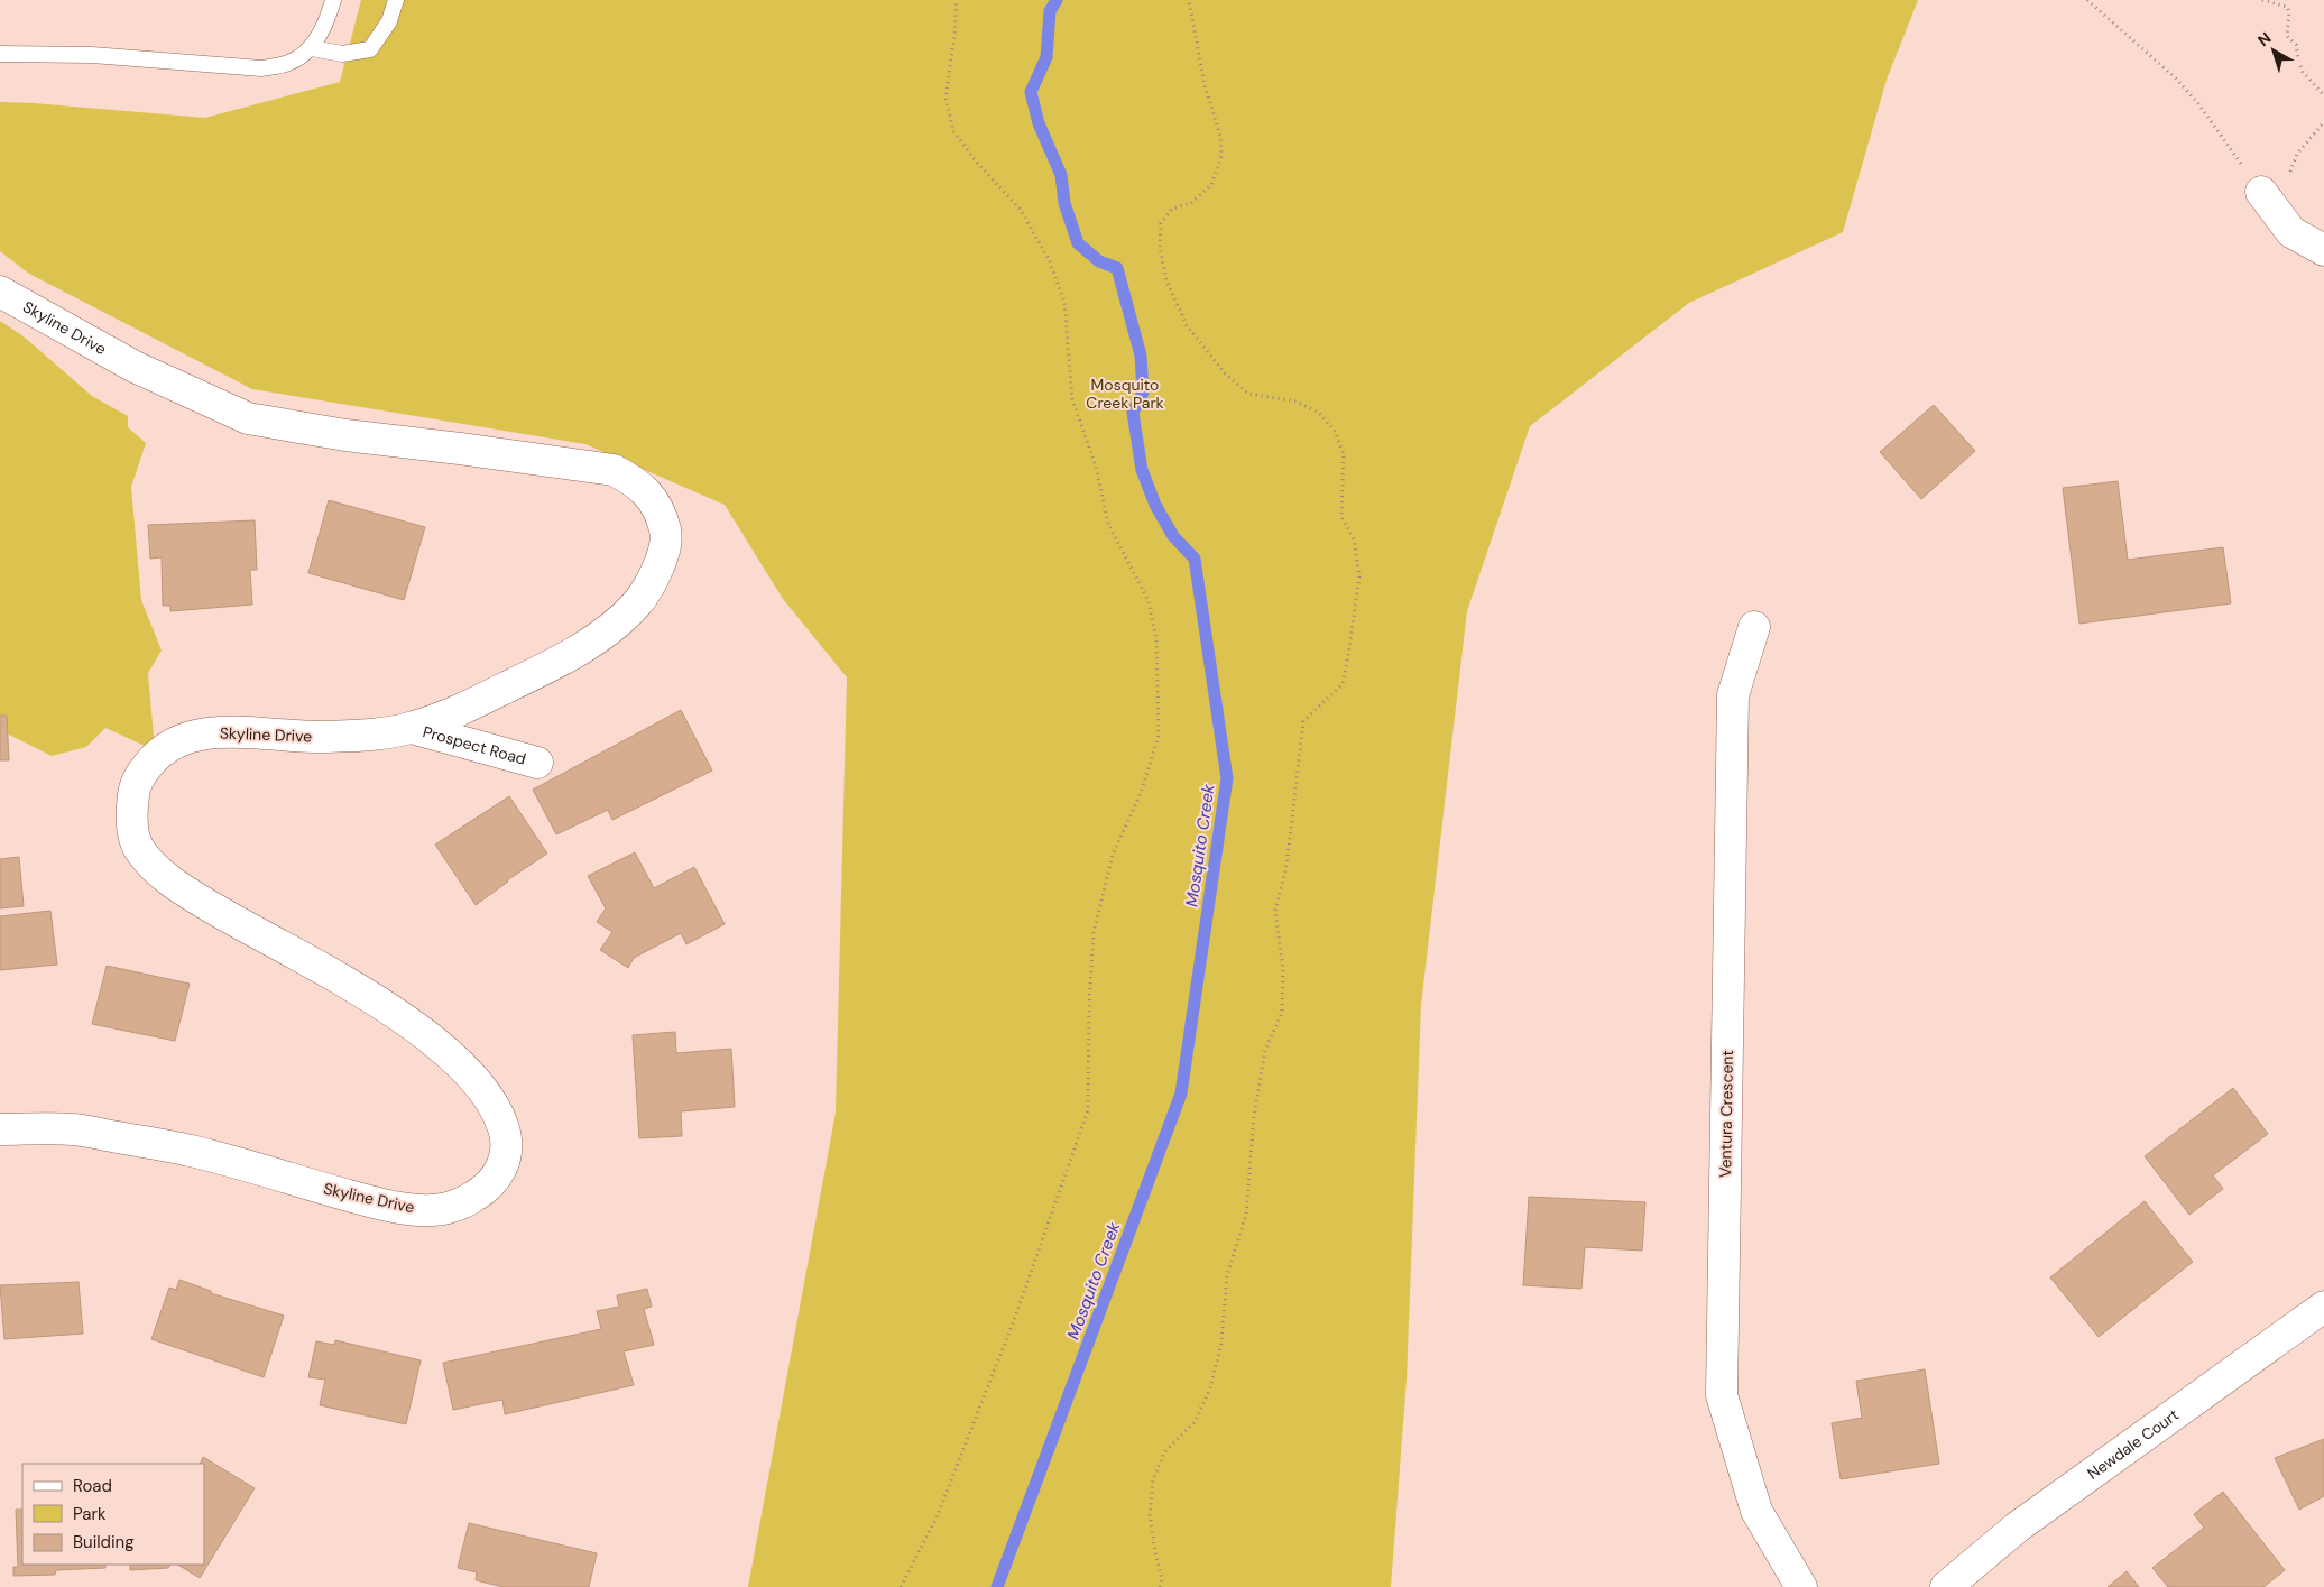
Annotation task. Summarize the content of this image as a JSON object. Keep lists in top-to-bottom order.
{
  "streets": {
    "street": [
      "Skyline Drive",
      "Prospect Road",
      "Ventura Crescent",
      "Newdale Court"
    ]
  },
  "crossings": [
    ["Skyline Drive", "Prospect Road"]
  ],
  "water": ["Mosquito Creek"],
  "parks": ["Mosquito Creek Park"],
  "legend": ["Road", "Park", "Building"],
  "north": "top left"
}
